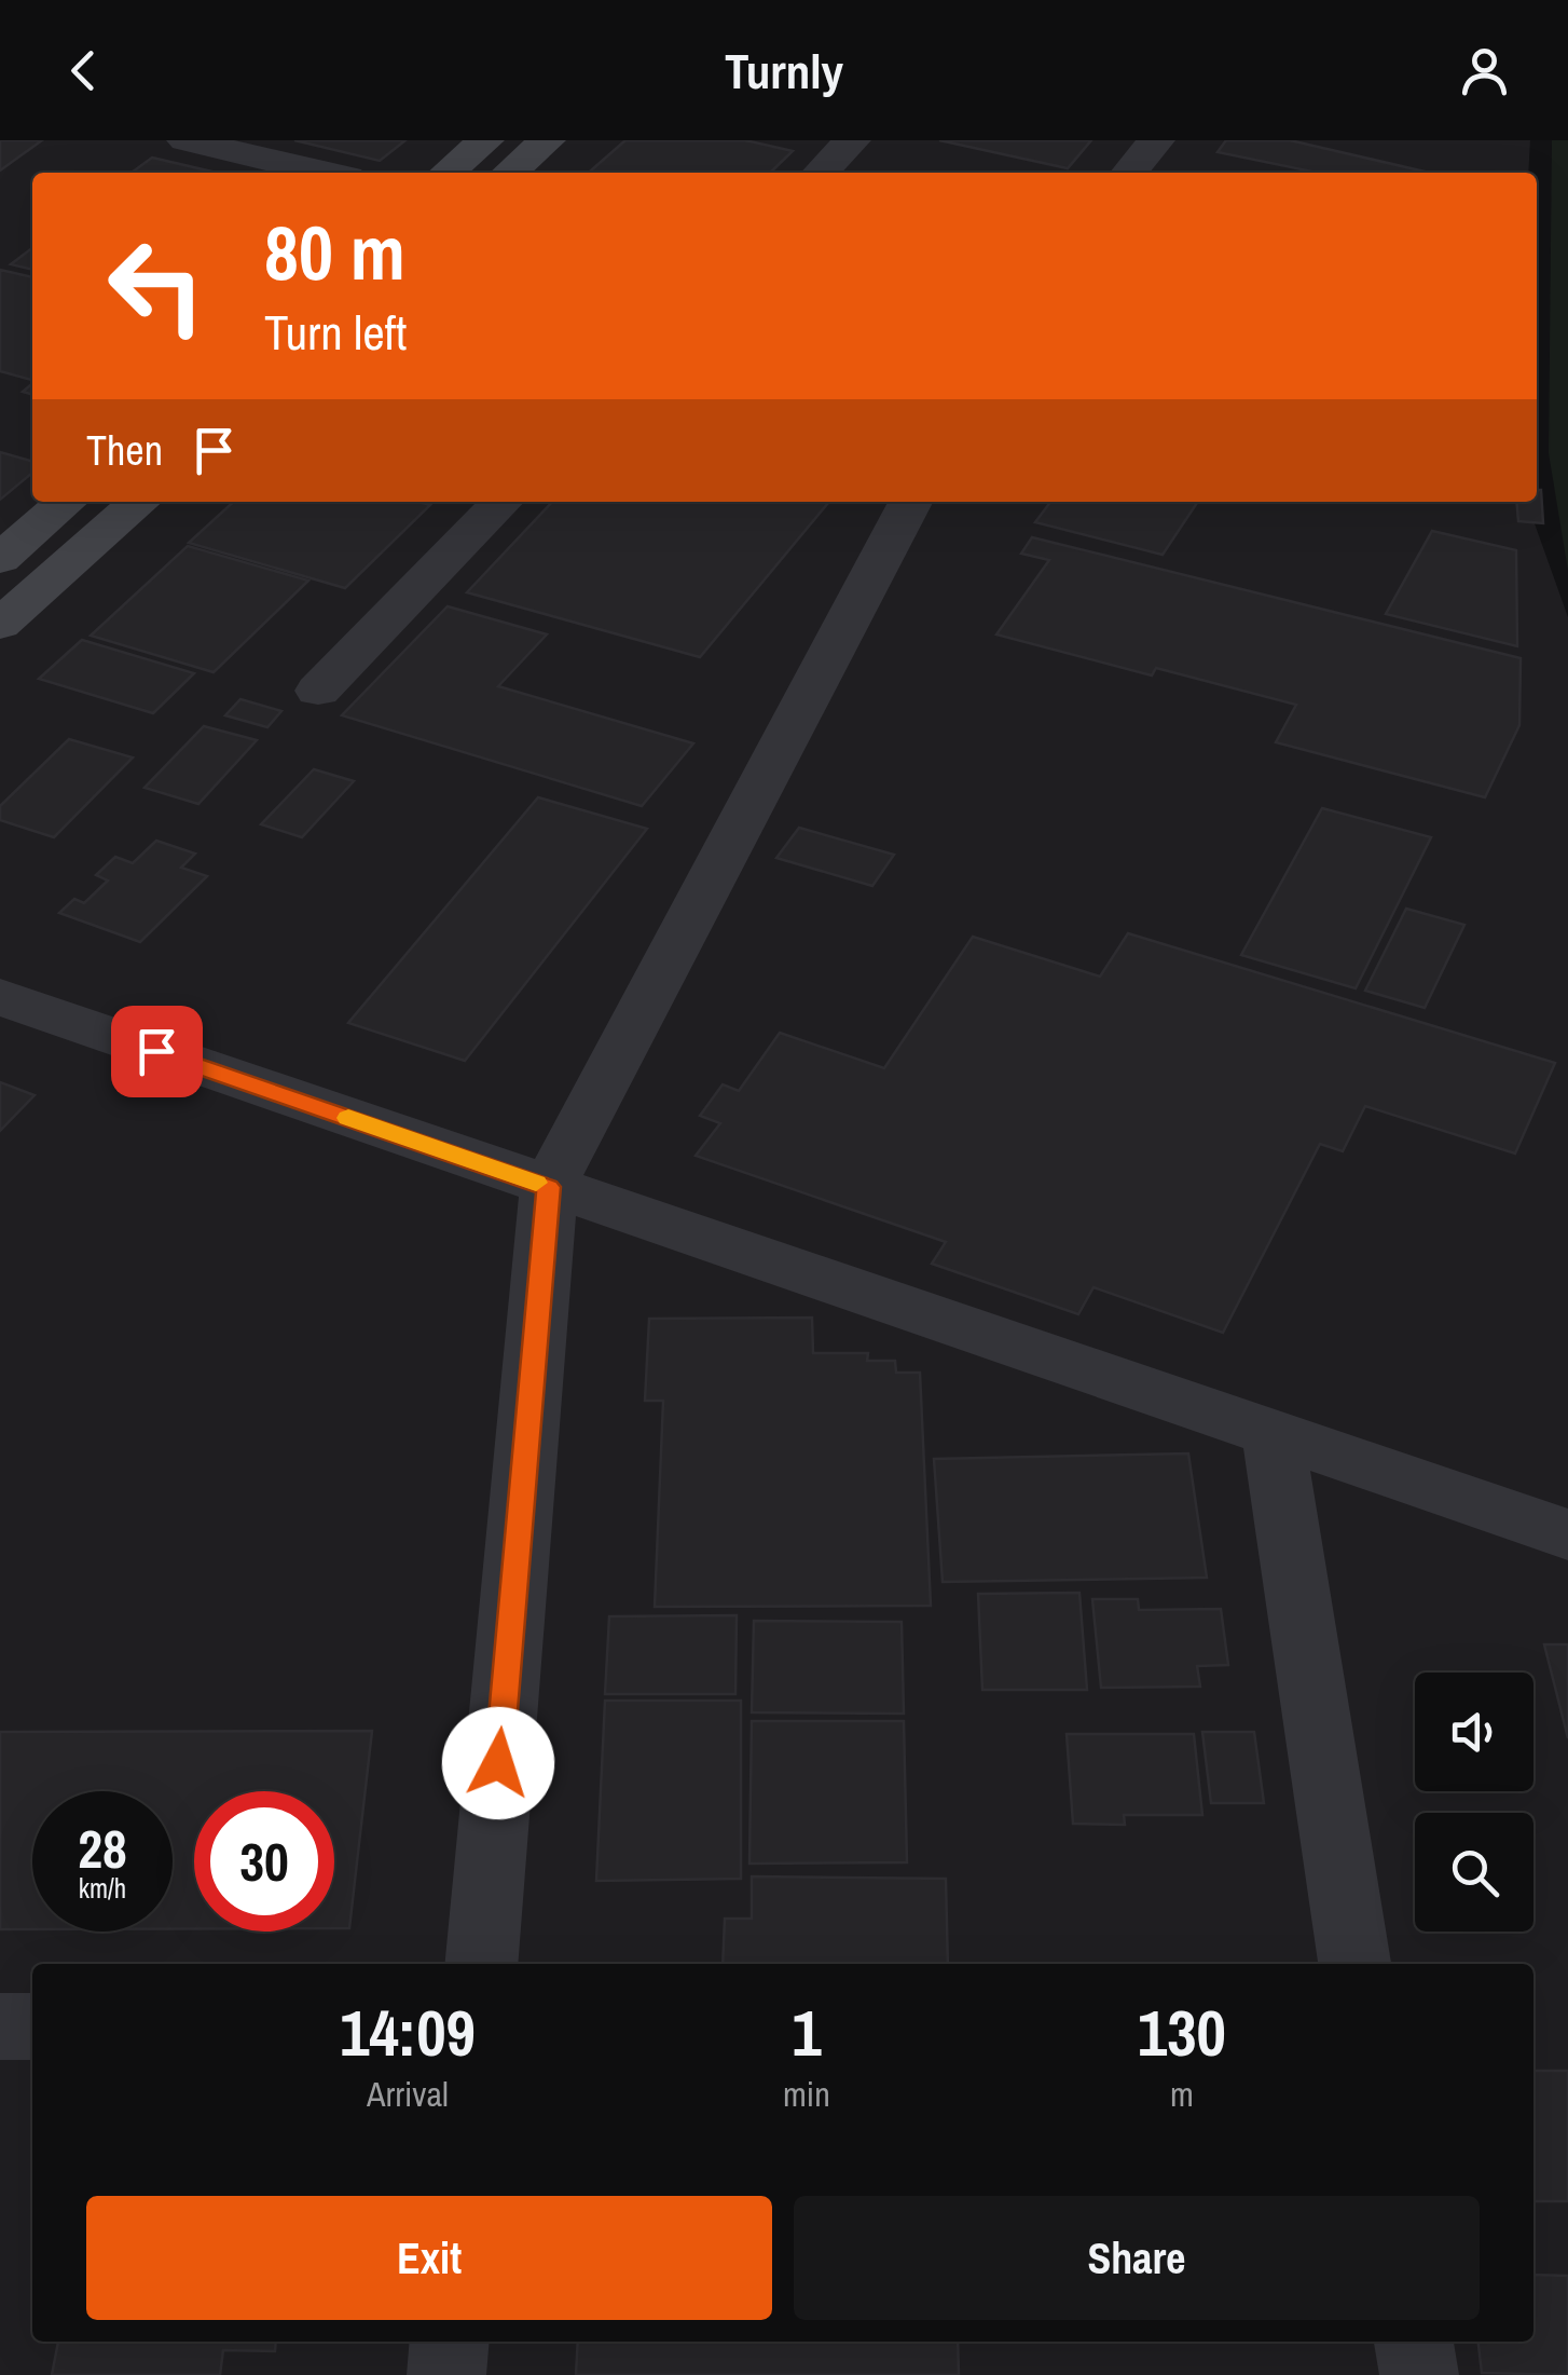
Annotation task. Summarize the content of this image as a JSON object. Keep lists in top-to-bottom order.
{
  "page": {
    "header": "Turnly",
    "turn": ["80 m", "Turn left"],
    "then": "Then",
    "speed": "28 km/h",
    "limit": "30",
    "eta": [
      "14:09",
      "Arrival",
      "1",
      "min",
      "130",
      "m"
    ],
    "buttons": ["Exit", "Share"]
  }
}
